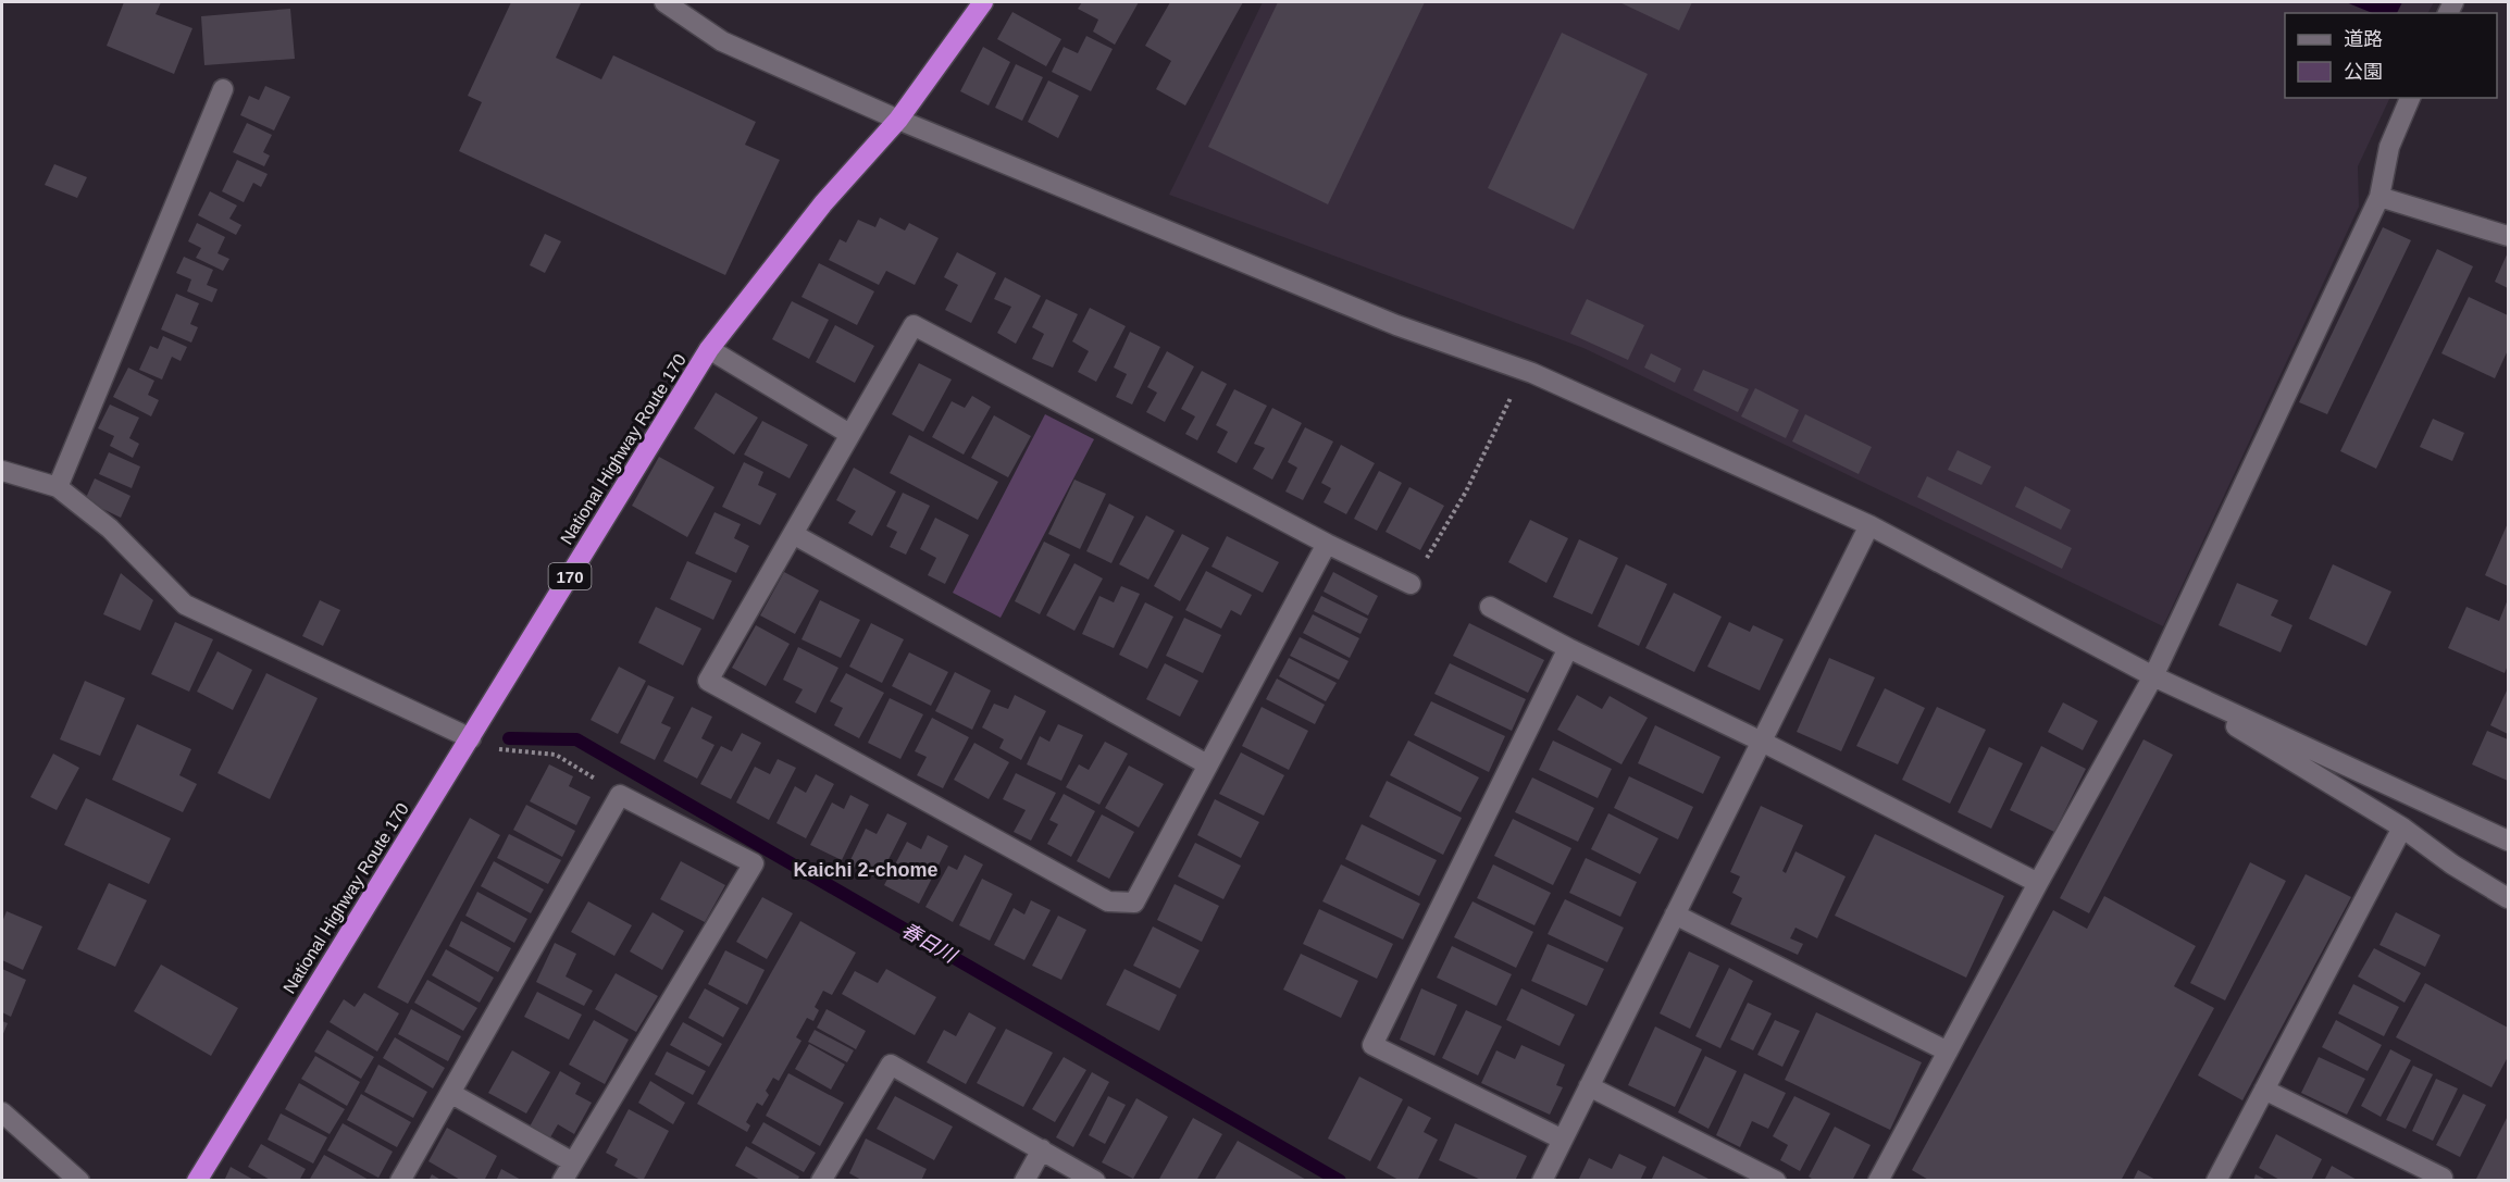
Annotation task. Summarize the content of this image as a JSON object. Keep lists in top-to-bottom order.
{
  "streets": {
    "highway": ["National Highway Route 170", "170"]
  },
  "districts": ["Kaichi 2-chome"],
  "water": ["春日川"],
  "legend": ["道路", "公園"]
}
